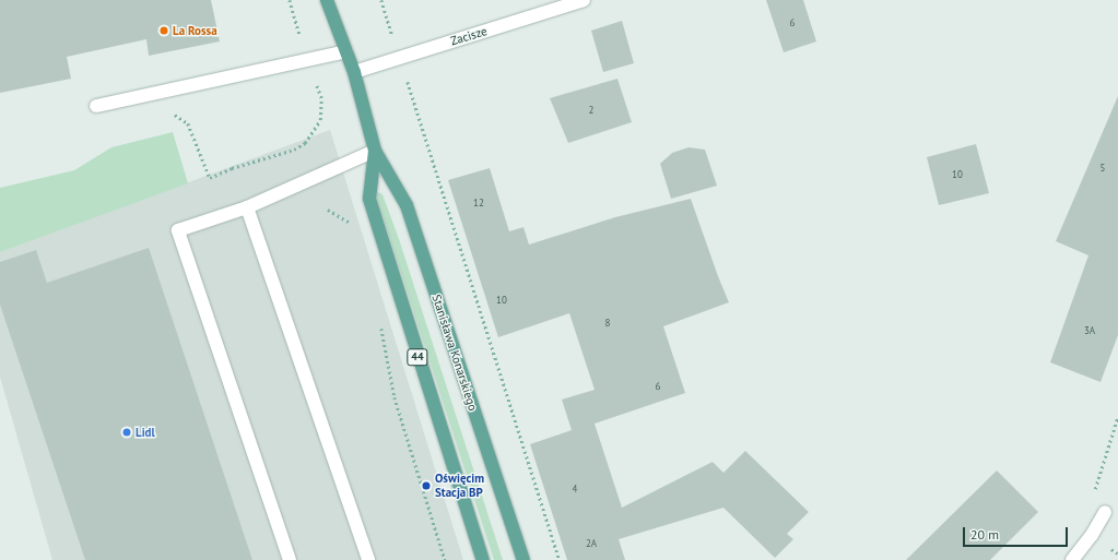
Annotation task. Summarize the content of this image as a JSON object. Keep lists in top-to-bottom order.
{
  "streets": {
    "main road": ["Stanisława Konarskiego", "44"],
    "street": ["Zacisze"]
  },
  "crossings": [
    ["Zacisze", "Stanisława Konarskiego"]
  ],
  "places": ["La Rossa", "Lidl", "Oświęcim Stacja BP"],
  "house_numbers": [
    "6",
    "2",
    "5",
    "10",
    "12",
    "10",
    "8",
    "3A",
    "6",
    "4",
    "2A"
  ],
  "scale_bar": "20 m"
}
